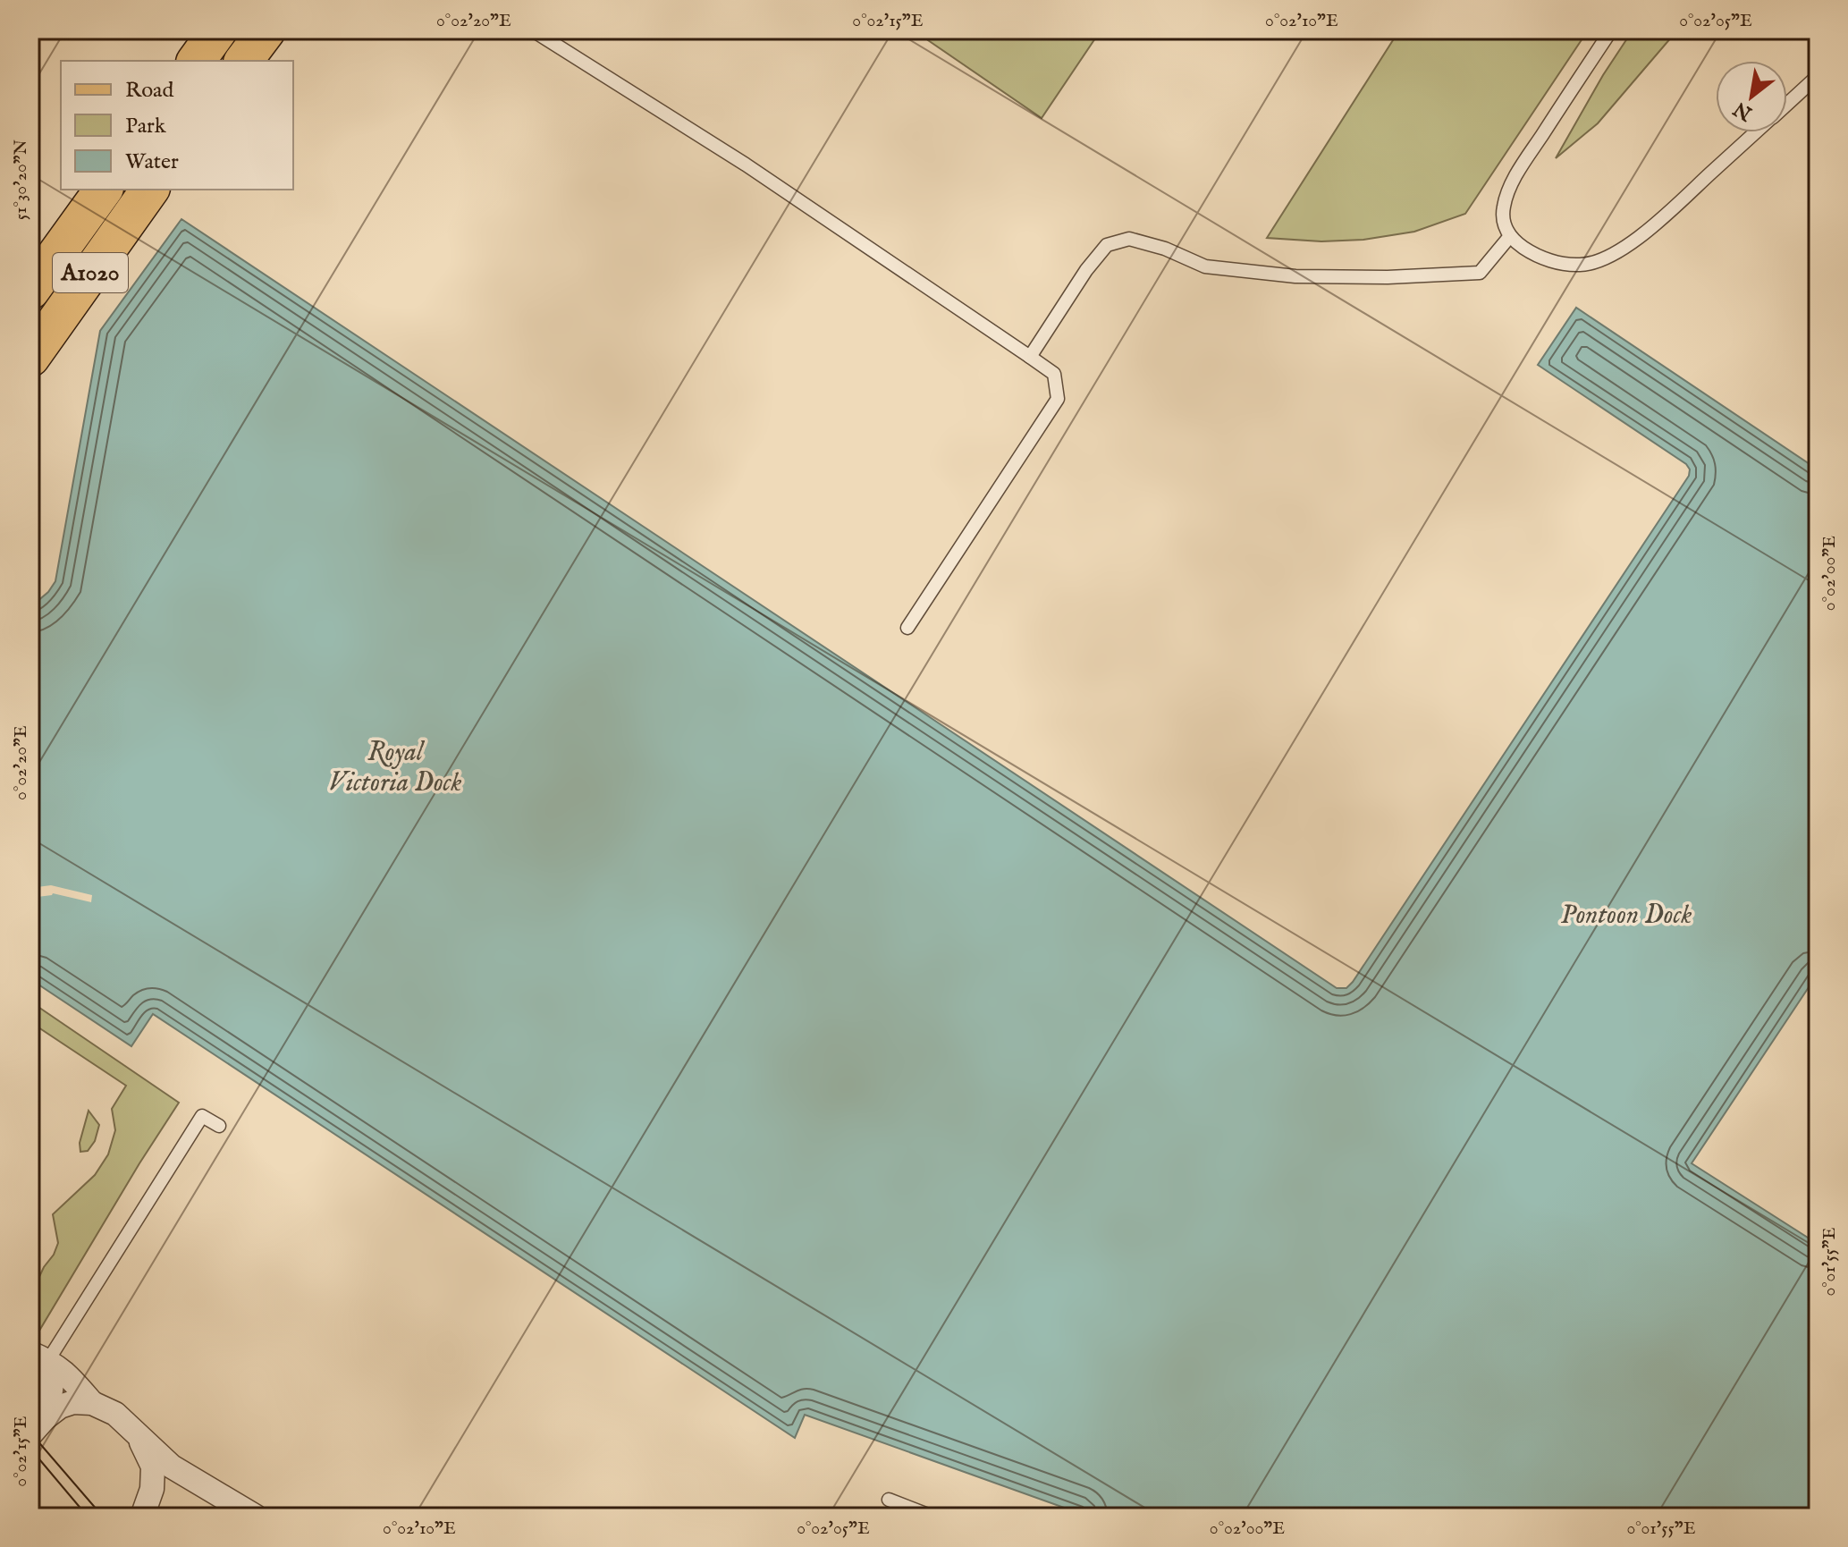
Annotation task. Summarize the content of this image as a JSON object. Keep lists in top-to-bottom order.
{
  "streets": {
    "main road": ["A1020"]
  },
  "water": ["Royal Victoria Dock", "Pontoon Dock"],
  "legend": ["Road", "Park", "Water"],
  "north": "bottom left",
  "coordinates": [
    "0°02'20\"E",
    "0°02'15\"E",
    "0°02'10\"E",
    "0°02'05\"E",
    "51°30'20\"N",
    "0°02'00\"E",
    "0°01'55\"E"
  ]
}
